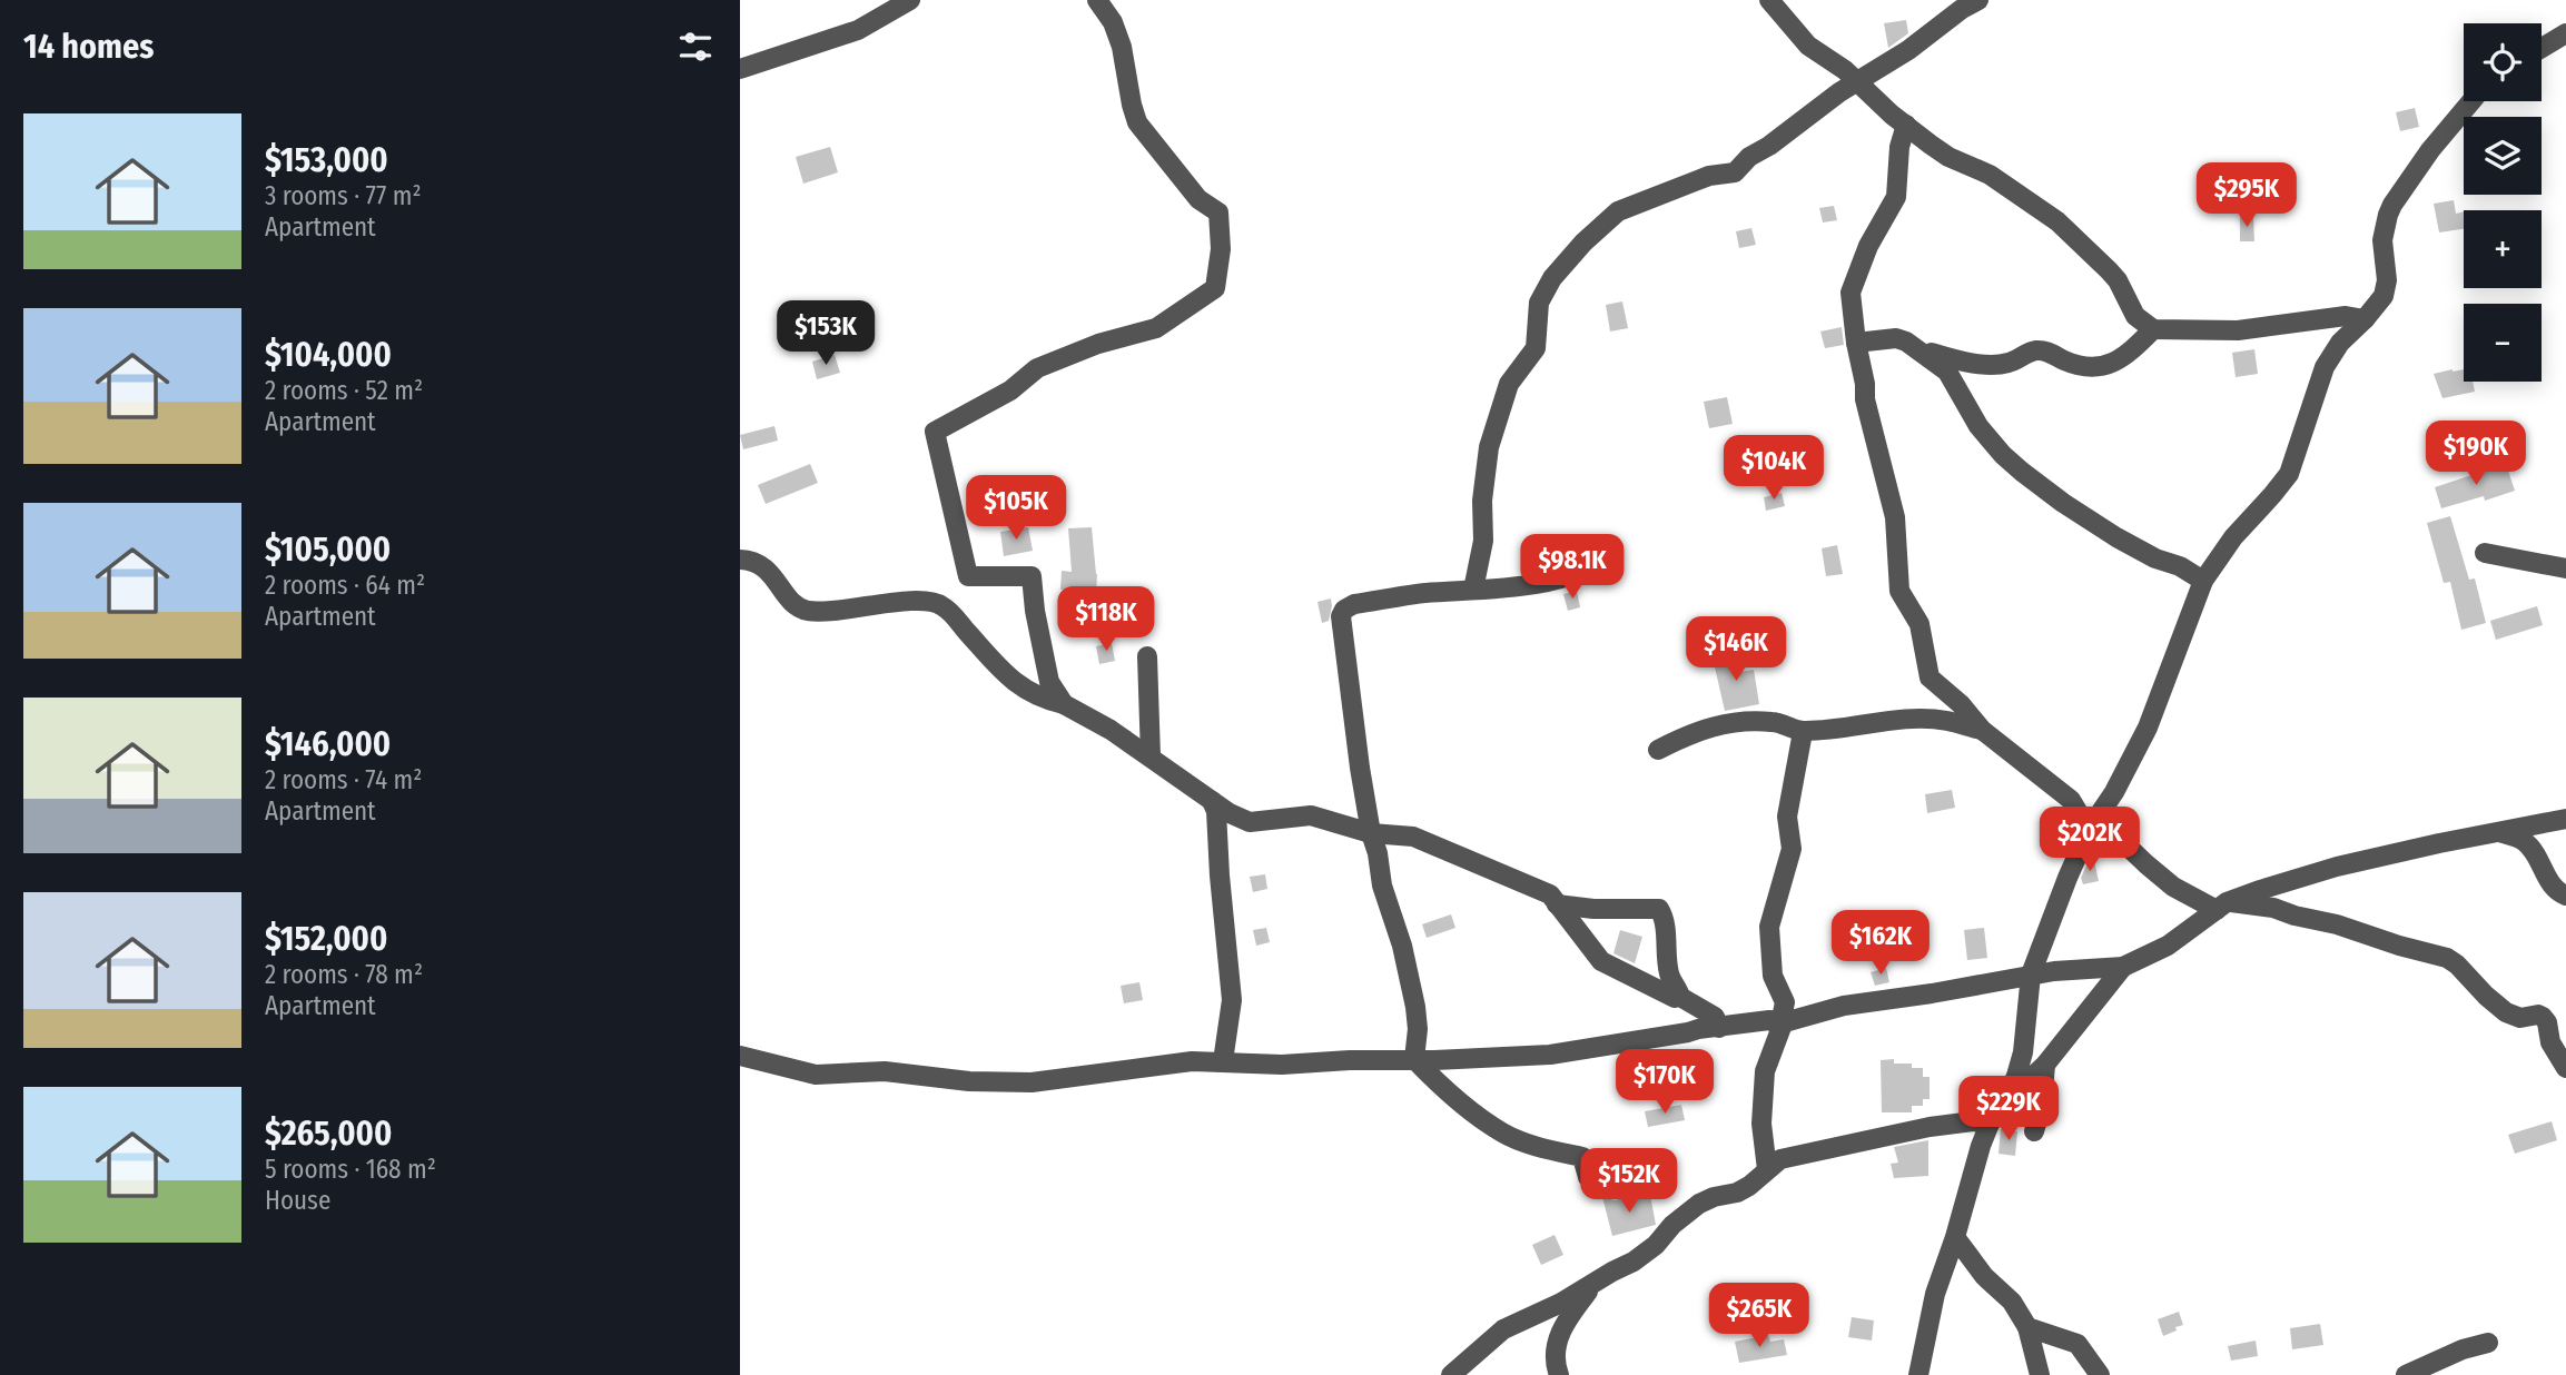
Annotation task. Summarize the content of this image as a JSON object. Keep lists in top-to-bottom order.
{
  "page": {
    "heading": "14 homes",
    "map_buttons": ["+", "−"],
    "list": [
      {
        "name": "$153,000",
        "note": "3 rooms · 77 m² · Apartment"
      },
      {
        "name": "$104,000",
        "note": "2 rooms · 52 m² · Apartment"
      },
      {
        "name": "$105,000",
        "note": "2 rooms · 64 m² · Apartment"
      },
      {
        "name": "$146,000",
        "note": "2 rooms · 74 m² · Apartment"
      },
      {
        "name": "$152,000",
        "note": "2 rooms · 78 m² · Apartment"
      },
      {
        "name": "$265,000",
        "note": "5 rooms · 168 m² · House"
      }
    ],
    "price": [
      "$295K",
      "$153K",
      "$190K",
      "$104K",
      "$105K",
      "$98.1K",
      "$118K",
      "$146K",
      "$202K",
      "$162K",
      "$170K",
      "$229K",
      "$152K",
      "$265K"
    ]
  }
}
